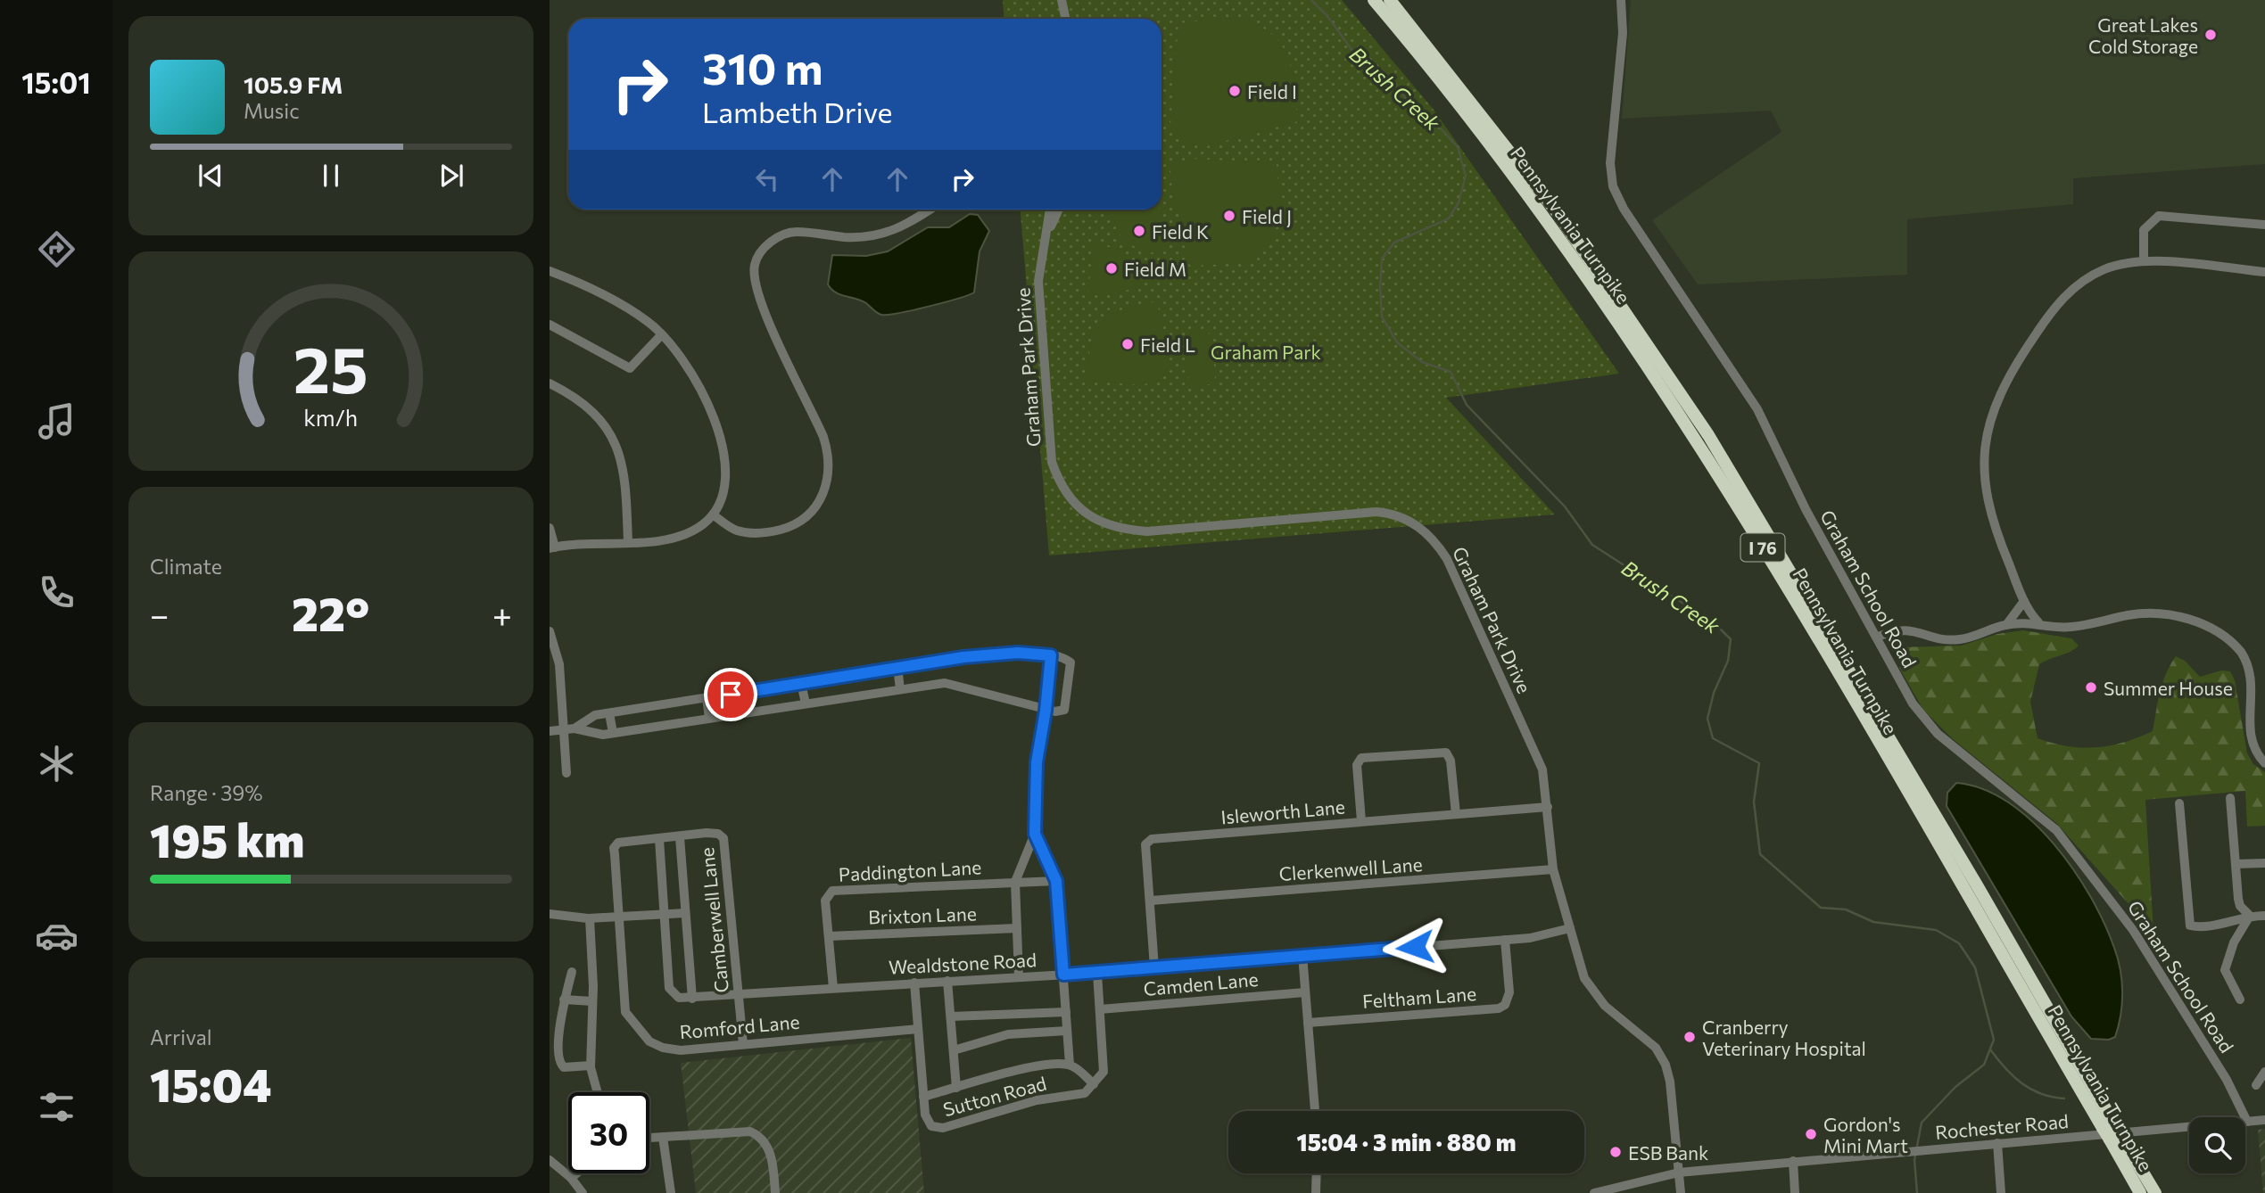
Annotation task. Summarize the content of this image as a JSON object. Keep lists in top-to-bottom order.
{
  "streets": {
    "highway": ["Pennsylvania Turnpike", "I 76"],
    "street": [
      "Graham Park Drive",
      "Graham School Road",
      "Isleworth Lane",
      "Clerkenwell Lane",
      "Paddington Lane",
      "Brixton Lane",
      "Camberwell Lane",
      "Wealdstone Road",
      "Camden Lane",
      "Feltham Lane",
      "Romford Lane",
      "Sutton Road",
      "Rochester Road"
    ]
  },
  "crossings": [
    ["Graham Park Drive", "Isleworth Lane"],
    ["Graham Park Drive", "Clerkenwell Lane"],
    ["Graham Park Drive", "Wealdstone Road"],
    ["Graham Park Drive", "Rochester Road"],
    ["Graham School Road", "Rochester Road"],
    ["Isleworth Lane", "Clerkenwell Lane"],
    ["Isleworth Lane", "Wealdstone Road"],
    ["Paddington Lane", "Brixton Lane"],
    ["Paddington Lane", "Wealdstone Road"],
    ["Camberwell Lane", "Wealdstone Road"],
    ["Camberwell Lane", "Romford Lane"],
    ["Wealdstone Road", "Feltham Lane"],
    ["Wealdstone Road", "Sutton Road"],
    ["Romford Lane", "Sutton Road"]
  ],
  "water": ["Brush Creek"],
  "parks": ["Graham Park"],
  "places": [
    "Great Lakes Cold Storage",
    "Field I",
    "Field J",
    "Field K",
    "Field M",
    "Field L",
    "Summer House",
    "Cranberry Veterinary Hospital",
    "Gordon's Mini Mart",
    "ESB Bank"
  ],
  "page": {
    "tabs": "15:01",
    "turn": ["310 m", "Lambeth Drive"],
    "song": ["105.9 FM", "Music"],
    "tile": [
      "Climate",
      ["Range · 39%", "195 km"],
      ["Arrival", "15:04"]
    ],
    "heat": ["−", "22°", "+"],
    "limit": "30",
    "trip": "15:04 · 3 min · 880 m",
    "gauge": ["25", "km/h"]
  }
}
